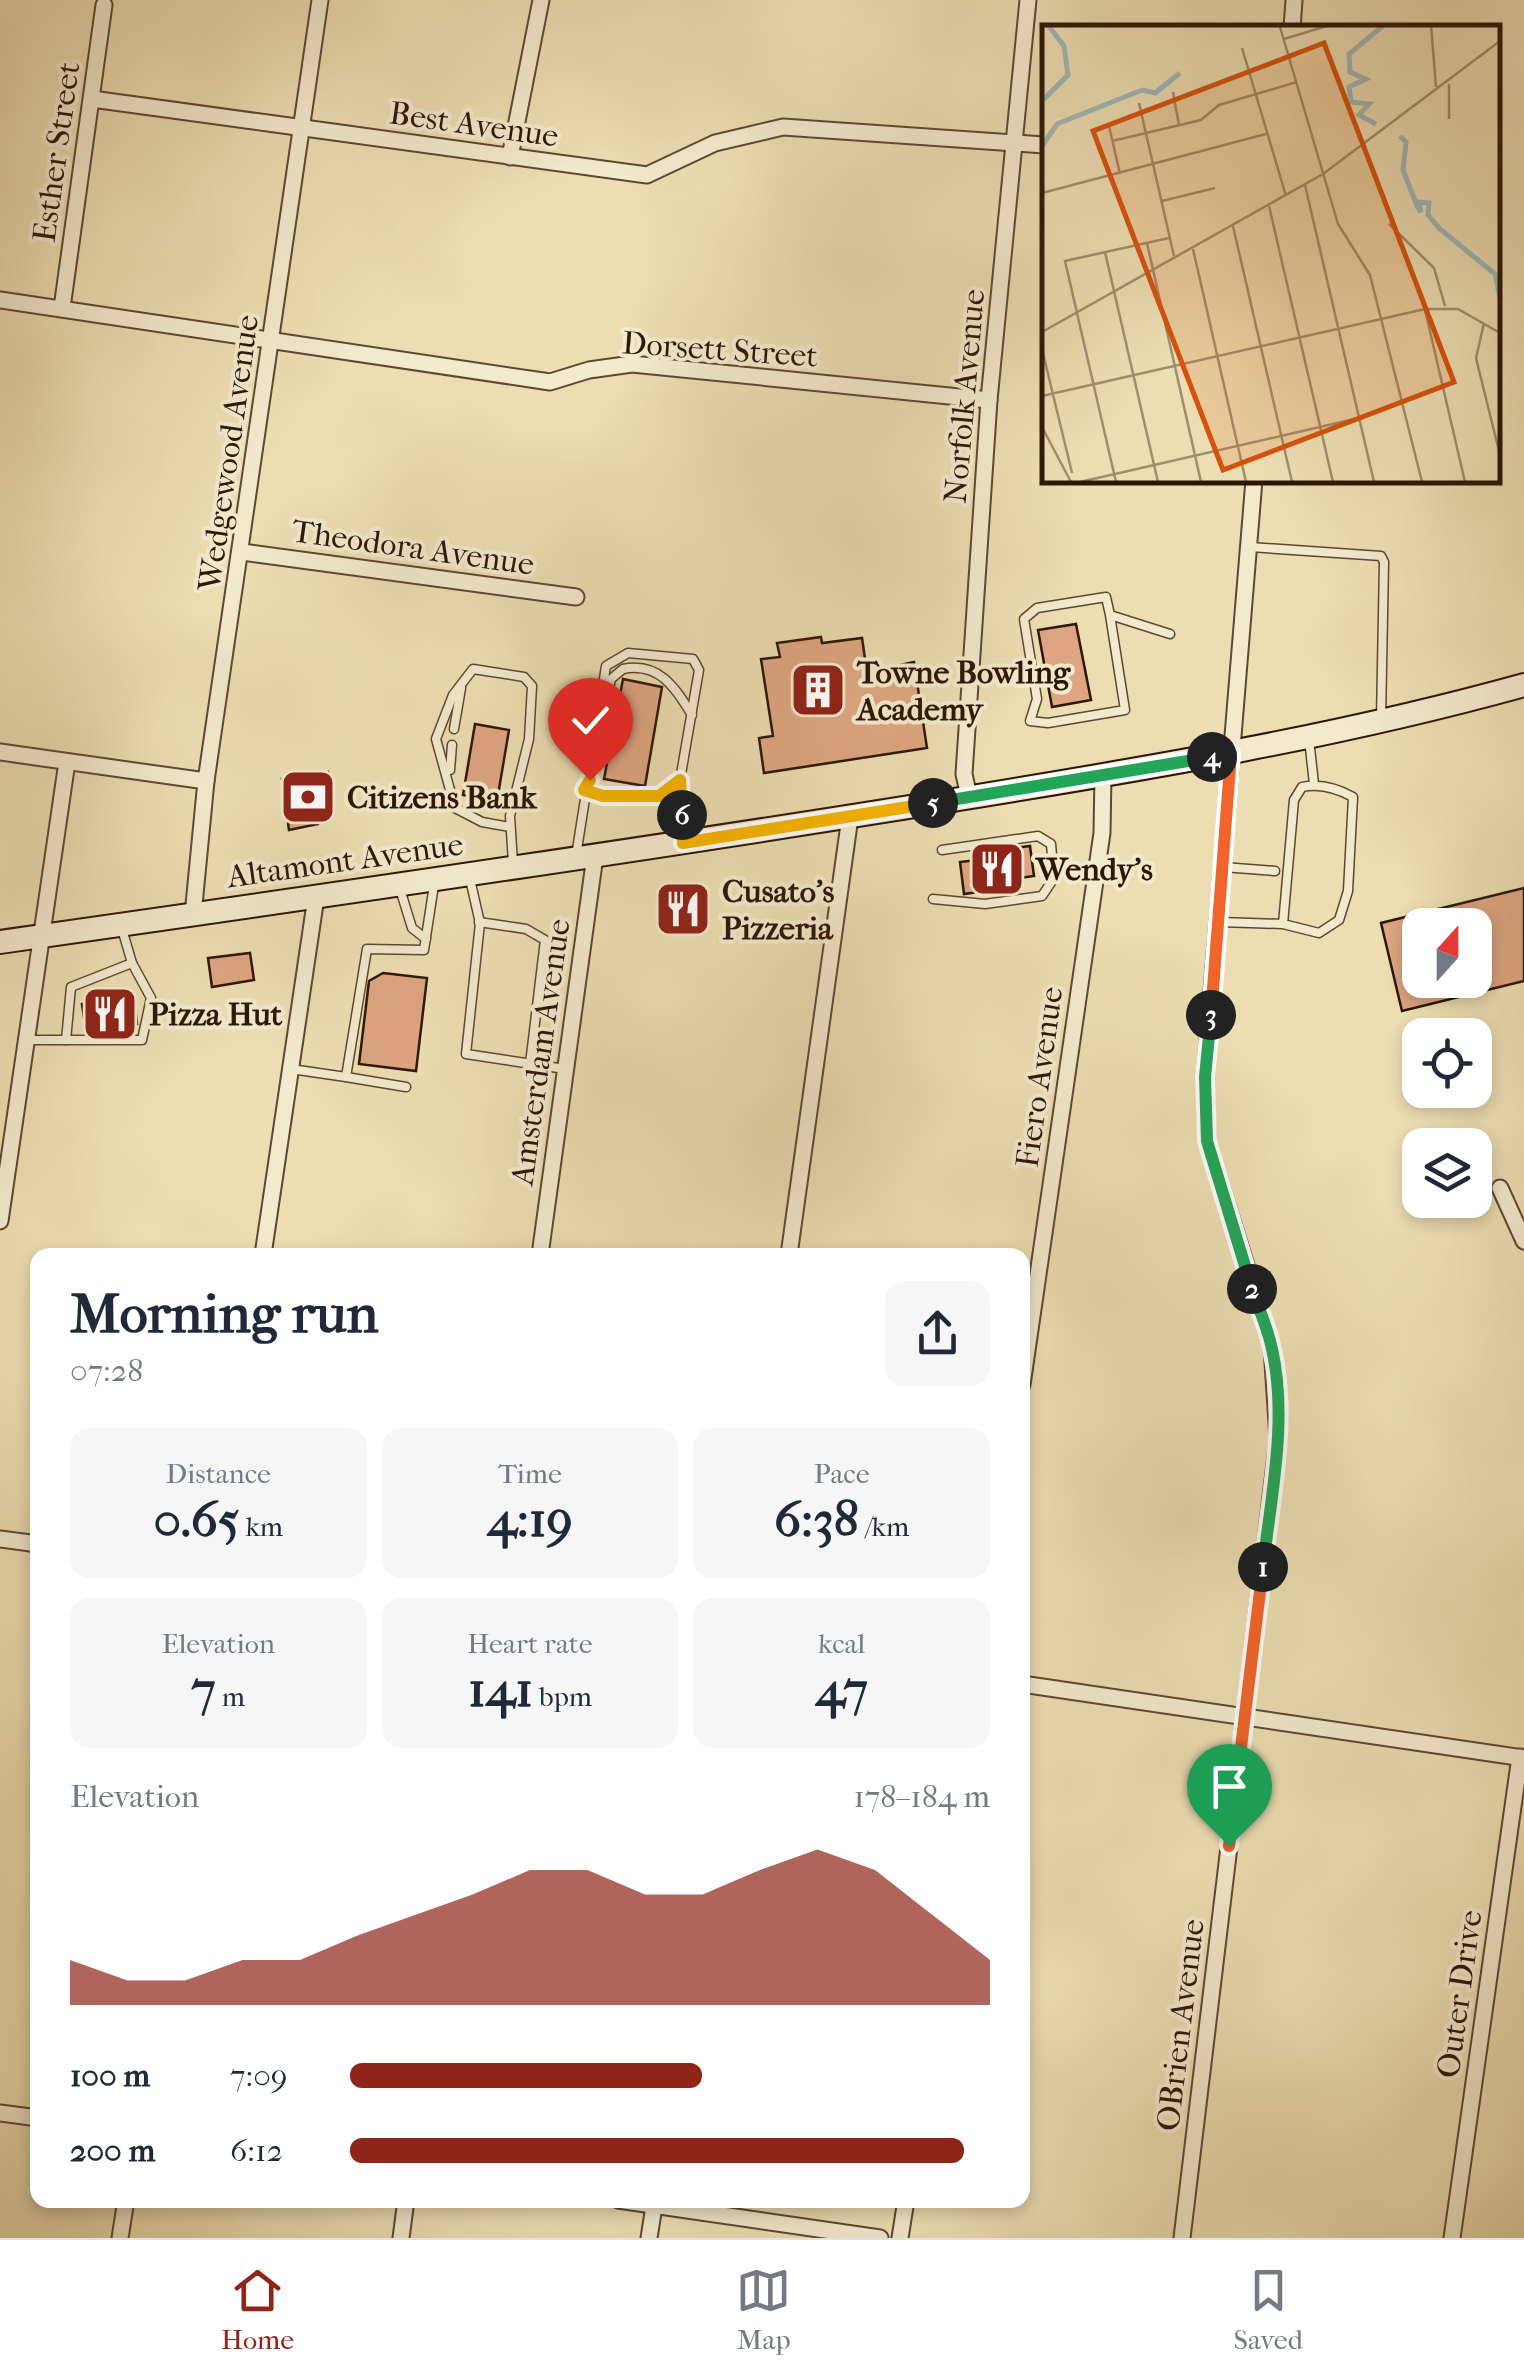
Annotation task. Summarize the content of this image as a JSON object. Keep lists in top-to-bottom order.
{
  "streets": {
    "main road": ["Altamont Avenue"],
    "street": [
      "Best Avenue",
      "Esther Street",
      "Dorsett Street",
      "Norfolk Avenue",
      "Wedgewood Avenue",
      "Theodora Avenue",
      "Amsterdam Avenue",
      "Fiero Avenue",
      "Outer Drive",
      "OBrien Avenue"
    ]
  },
  "crossings": [
    ["Best Avenue", "Esther Street"],
    ["Best Avenue", "Norfolk Avenue"],
    ["Best Avenue", "Wedgewood Avenue"],
    ["Esther Street", "Dorsett Street"],
    ["Dorsett Street", "Norfolk Avenue"],
    ["Dorsett Street", "Wedgewood Avenue"],
    ["Norfolk Avenue", "Altamont Avenue"],
    ["Wedgewood Avenue", "Theodora Avenue"],
    ["Wedgewood Avenue", "Altamont Avenue"],
    ["Altamont Avenue", "Amsterdam Avenue"],
    ["Altamont Avenue", "Fiero Avenue"],
    ["Altamont Avenue", "OBrien Avenue"]
  ],
  "places": {
    "building": ["Towne Bowling Academy"],
    "bank": ["Citizens Bank"],
    "restaurant": ["Wendy's", "Cusato's Pizzeria", "Pizza Hut"]
  },
  "north": "top",
  "page": {
    "pins": [
      "4",
      "5",
      "6",
      "3",
      "2",
      "1"
    ],
    "heading": ["Morning run", "07:28"],
    "stats": [
      ["Distance", "0.65 km"],
      ["Time", "4:19"],
      ["Pace", "6:38 /km"],
      ["Elevation", "7 m"],
      ["Heart rate", "141 bpm"],
      ["kcal", "47"]
    ],
    "chart": ["Elevation", "178–184 m"],
    "list": [
      {
        "name": "100 m",
        "note": "7:09"
      },
      {
        "name": "200 m",
        "note": "6:12"
      }
    ],
    "tabs": ["Home", "Map", "Saved"]
  }
}
